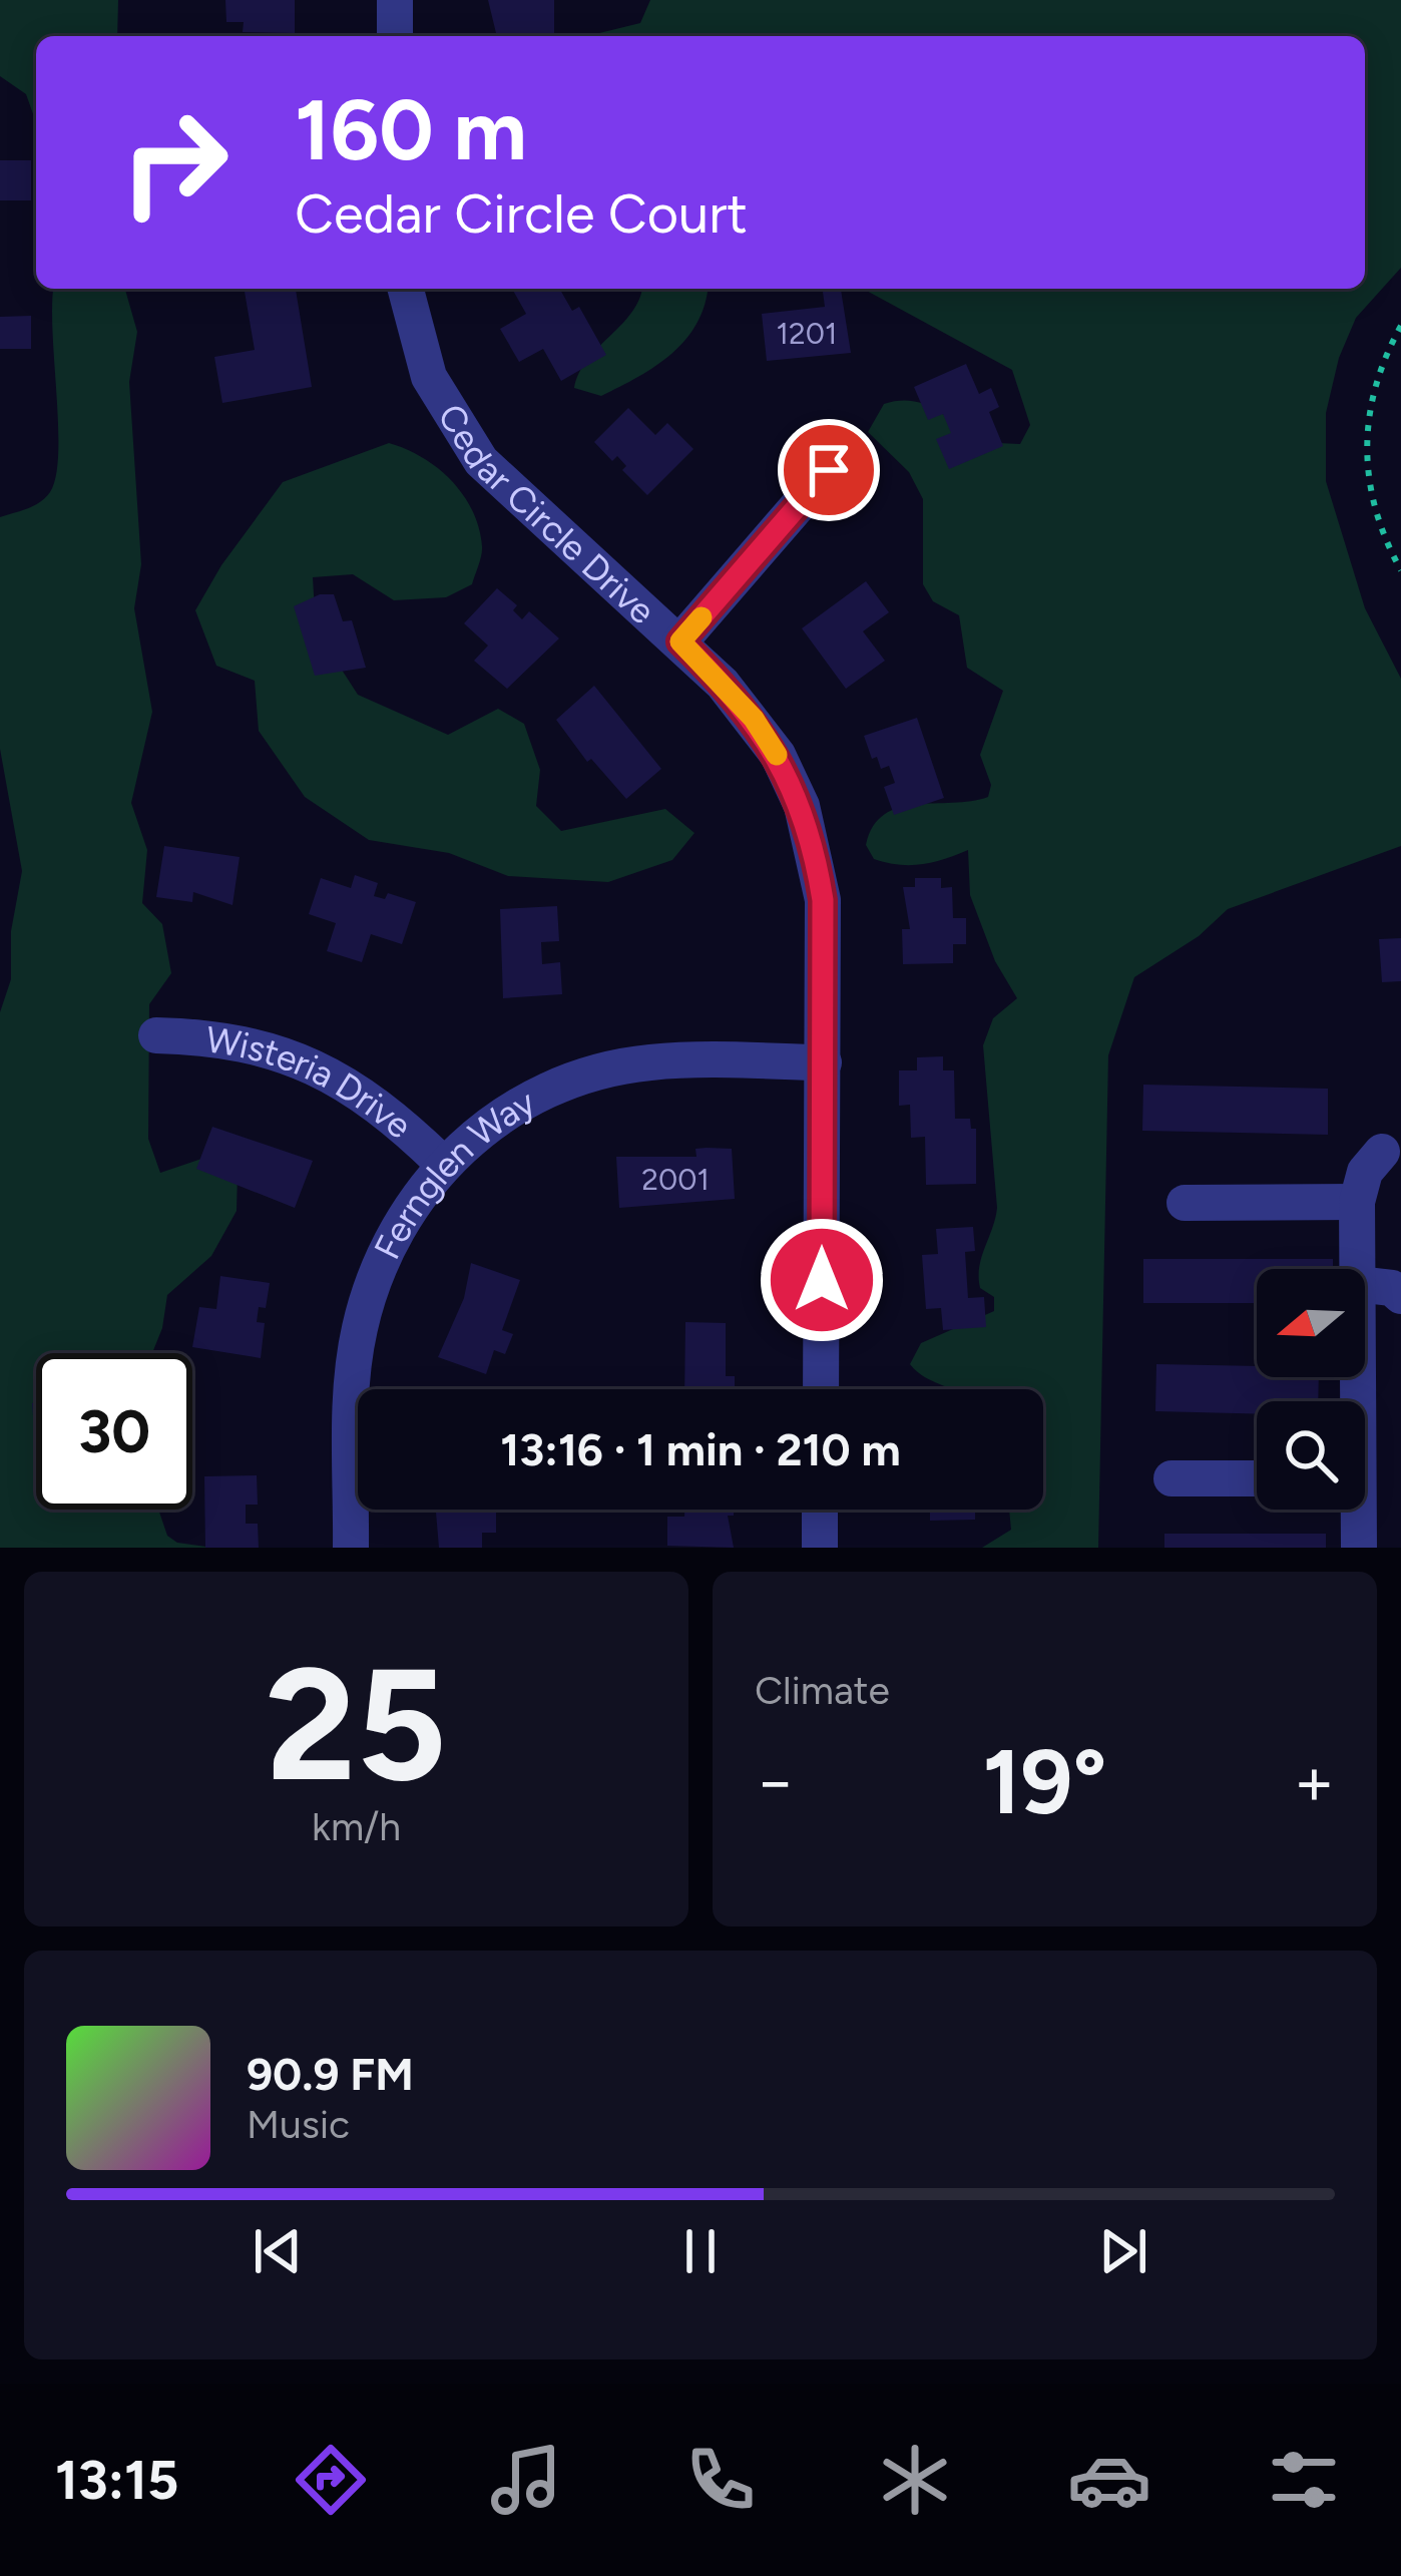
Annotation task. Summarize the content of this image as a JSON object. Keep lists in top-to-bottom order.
{
  "streets": {
    "street": ["Cedar Circle Drive", "Wisteria Drive", "Fernglen Way"]
  },
  "crossings": [
    ["Cedar Circle Drive", "Fernglen Way"],
    ["Wisteria Drive", "Fernglen Way"]
  ],
  "house_numbers": ["1201", "2001"],
  "north": "left",
  "page": {
    "turn": ["160 m", "Cedar Circle Court"],
    "limit": "30",
    "trip": "13:16 · 1 min · 210 m",
    "tile": [
      ["25", "km/h"],
      "Climate"
    ],
    "heat": ["−", "19°", "+"],
    "song": ["90.9 FM", "Music"],
    "tabs": "13:15"
  }
}
